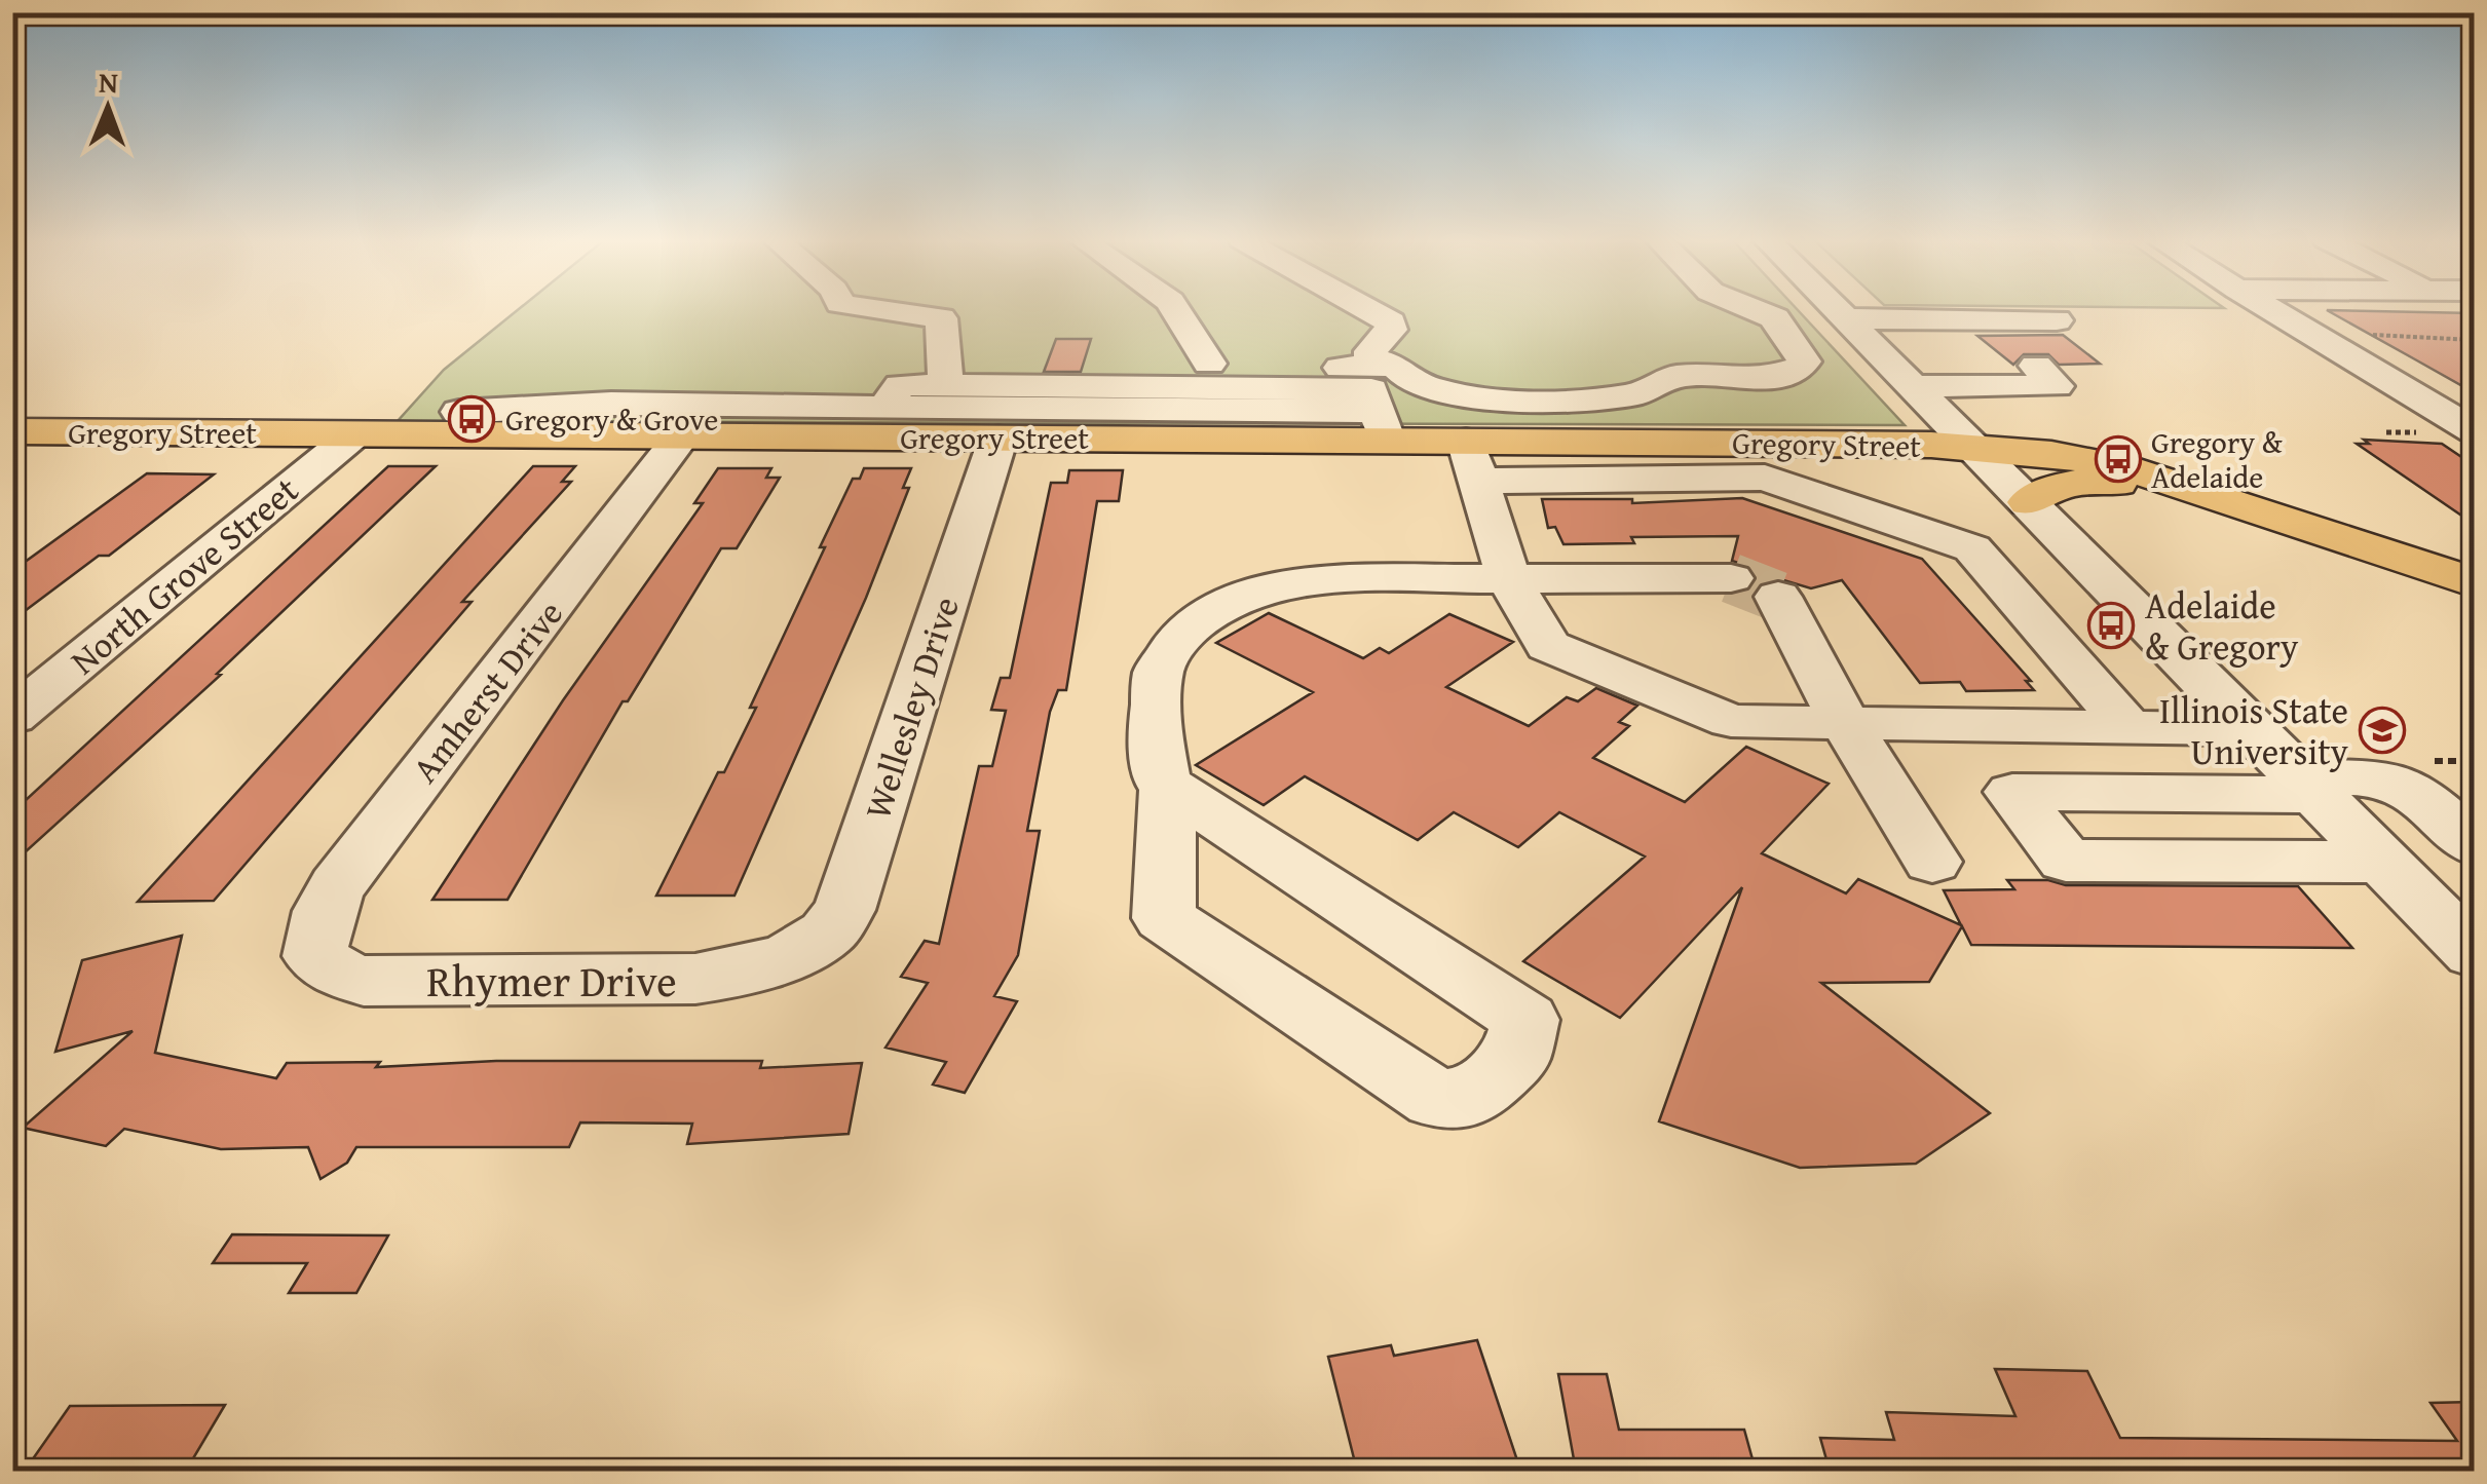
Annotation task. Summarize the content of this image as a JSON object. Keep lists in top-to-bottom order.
{
  "streets": {
    "main road": ["Gregory Street"],
    "street": [
      "North Grove Street",
      "Amherst Drive",
      "Wellesley Drive",
      "Rhymer Drive"
    ]
  },
  "crossings": [
    ["Gregory Street", "North Grove Street"],
    ["Gregory Street", "Amherst Drive"],
    ["Gregory Street", "Wellesley Drive"],
    ["Amherst Drive", "Rhymer Drive"],
    ["Wellesley Drive", "Rhymer Drive"]
  ],
  "places": {
    "bus stop": ["Gregory & Grove", "Gregory & Adelaide", "Adelaide & Gregory"],
    "school or university": ["Illinois State University"]
  },
  "north": "top"
}
